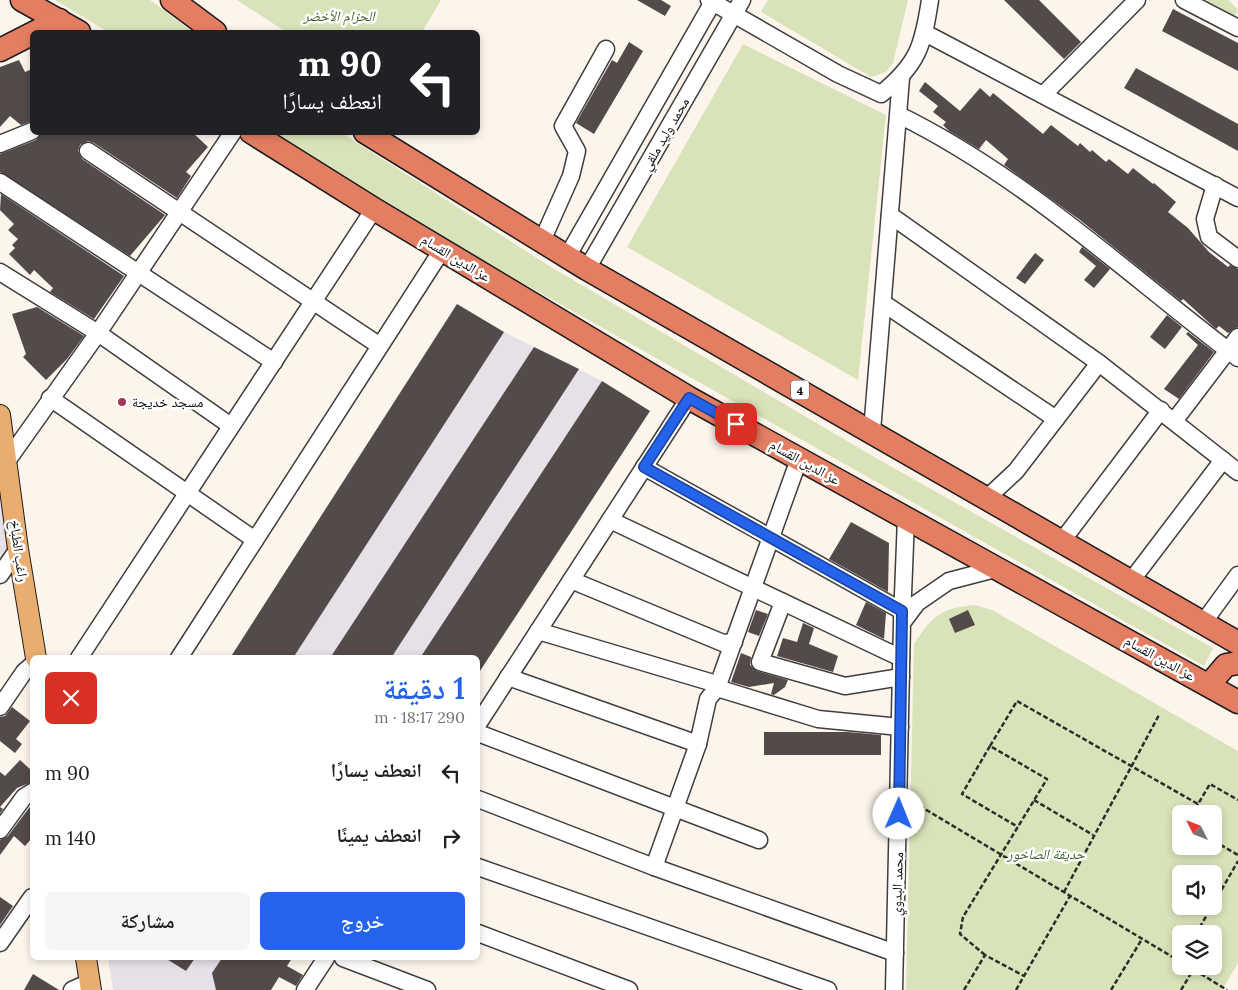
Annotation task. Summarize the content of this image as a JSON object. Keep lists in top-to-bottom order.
{
  "streets": {
    "highway": ["عز الدين القسام", "4"],
    "main road": ["راغب الطباخ"],
    "street": ["محمد وليد ملقي", "محمد البدوي"]
  },
  "crossings": [
    ["محمد وليد ملقي", "4"],
    ["عز الدين القسام", "محمد البدوي"]
  ],
  "parks": ["الحزام الأخضر", "حديقة الصاخور"],
  "places": ["مسجد خديجة"],
  "north": "top left",
  "page": {
    "turn": ["90 m", "انعطف يسارًا"],
    "heading": ["1 دقيقة", "290 m · 18:17"],
    "list": [
      {
        "name": "انعطف يسارًا",
        "value": "90 m"
      },
      {
        "name": "انعطف يمينًا",
        "value": "140 m"
      }
    ],
    "buttons": ["خروج", "مشاركة"]
  }
}
